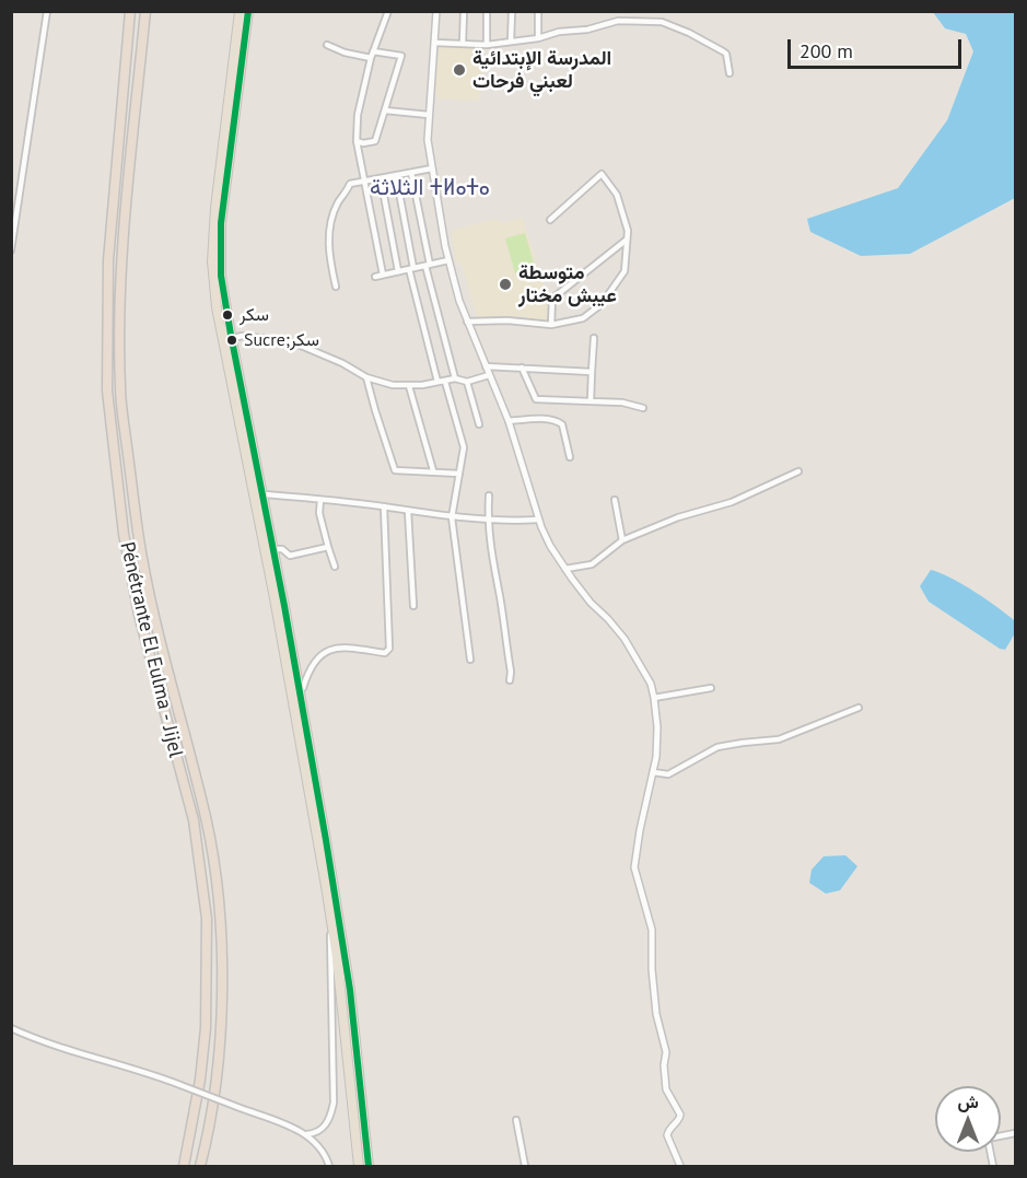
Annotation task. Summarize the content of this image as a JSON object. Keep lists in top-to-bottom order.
{
  "streets": {
    "highway": ["Pénétrante El Eulma - Jijel"]
  },
  "districts": ["الثلاثة ⵜⵍⴰⵜⴰ"],
  "places": [
    "المدرسة الإبتدائية لعبني فرحات",
    "متوسطة عيبش مختار",
    "سكر",
    "Sucre;سكر"
  ],
  "scale_bar": "200 m",
  "north": "top"
}
